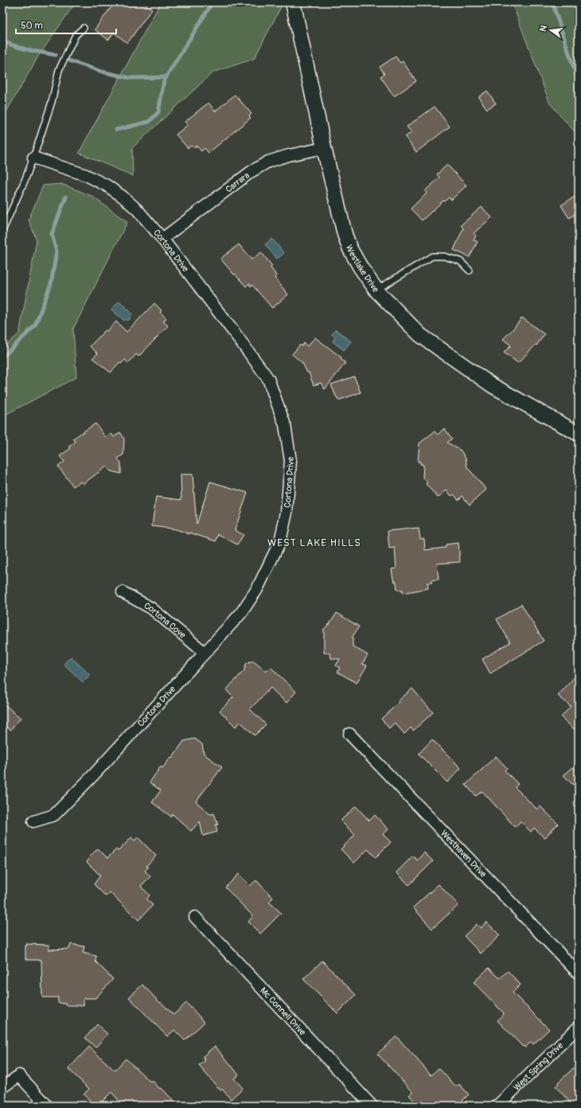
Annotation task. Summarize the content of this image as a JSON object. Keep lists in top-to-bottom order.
{
  "streets": {
    "street": [
      "Carrara",
      "Cortona Drive",
      "Westlake Drive",
      "Cortona Cove",
      "Westhaven Drive",
      "Mc Connell Drive",
      "West Spring Drive"
    ]
  },
  "crossings": [
    ["Carrara", "Cortona Drive"],
    ["Carrara", "Westlake Drive"],
    ["Cortona Drive", "Cortona Cove"]
  ],
  "districts": ["WEST LAKE HILLS"],
  "scale_bar": "50 m",
  "north": "left"
}
